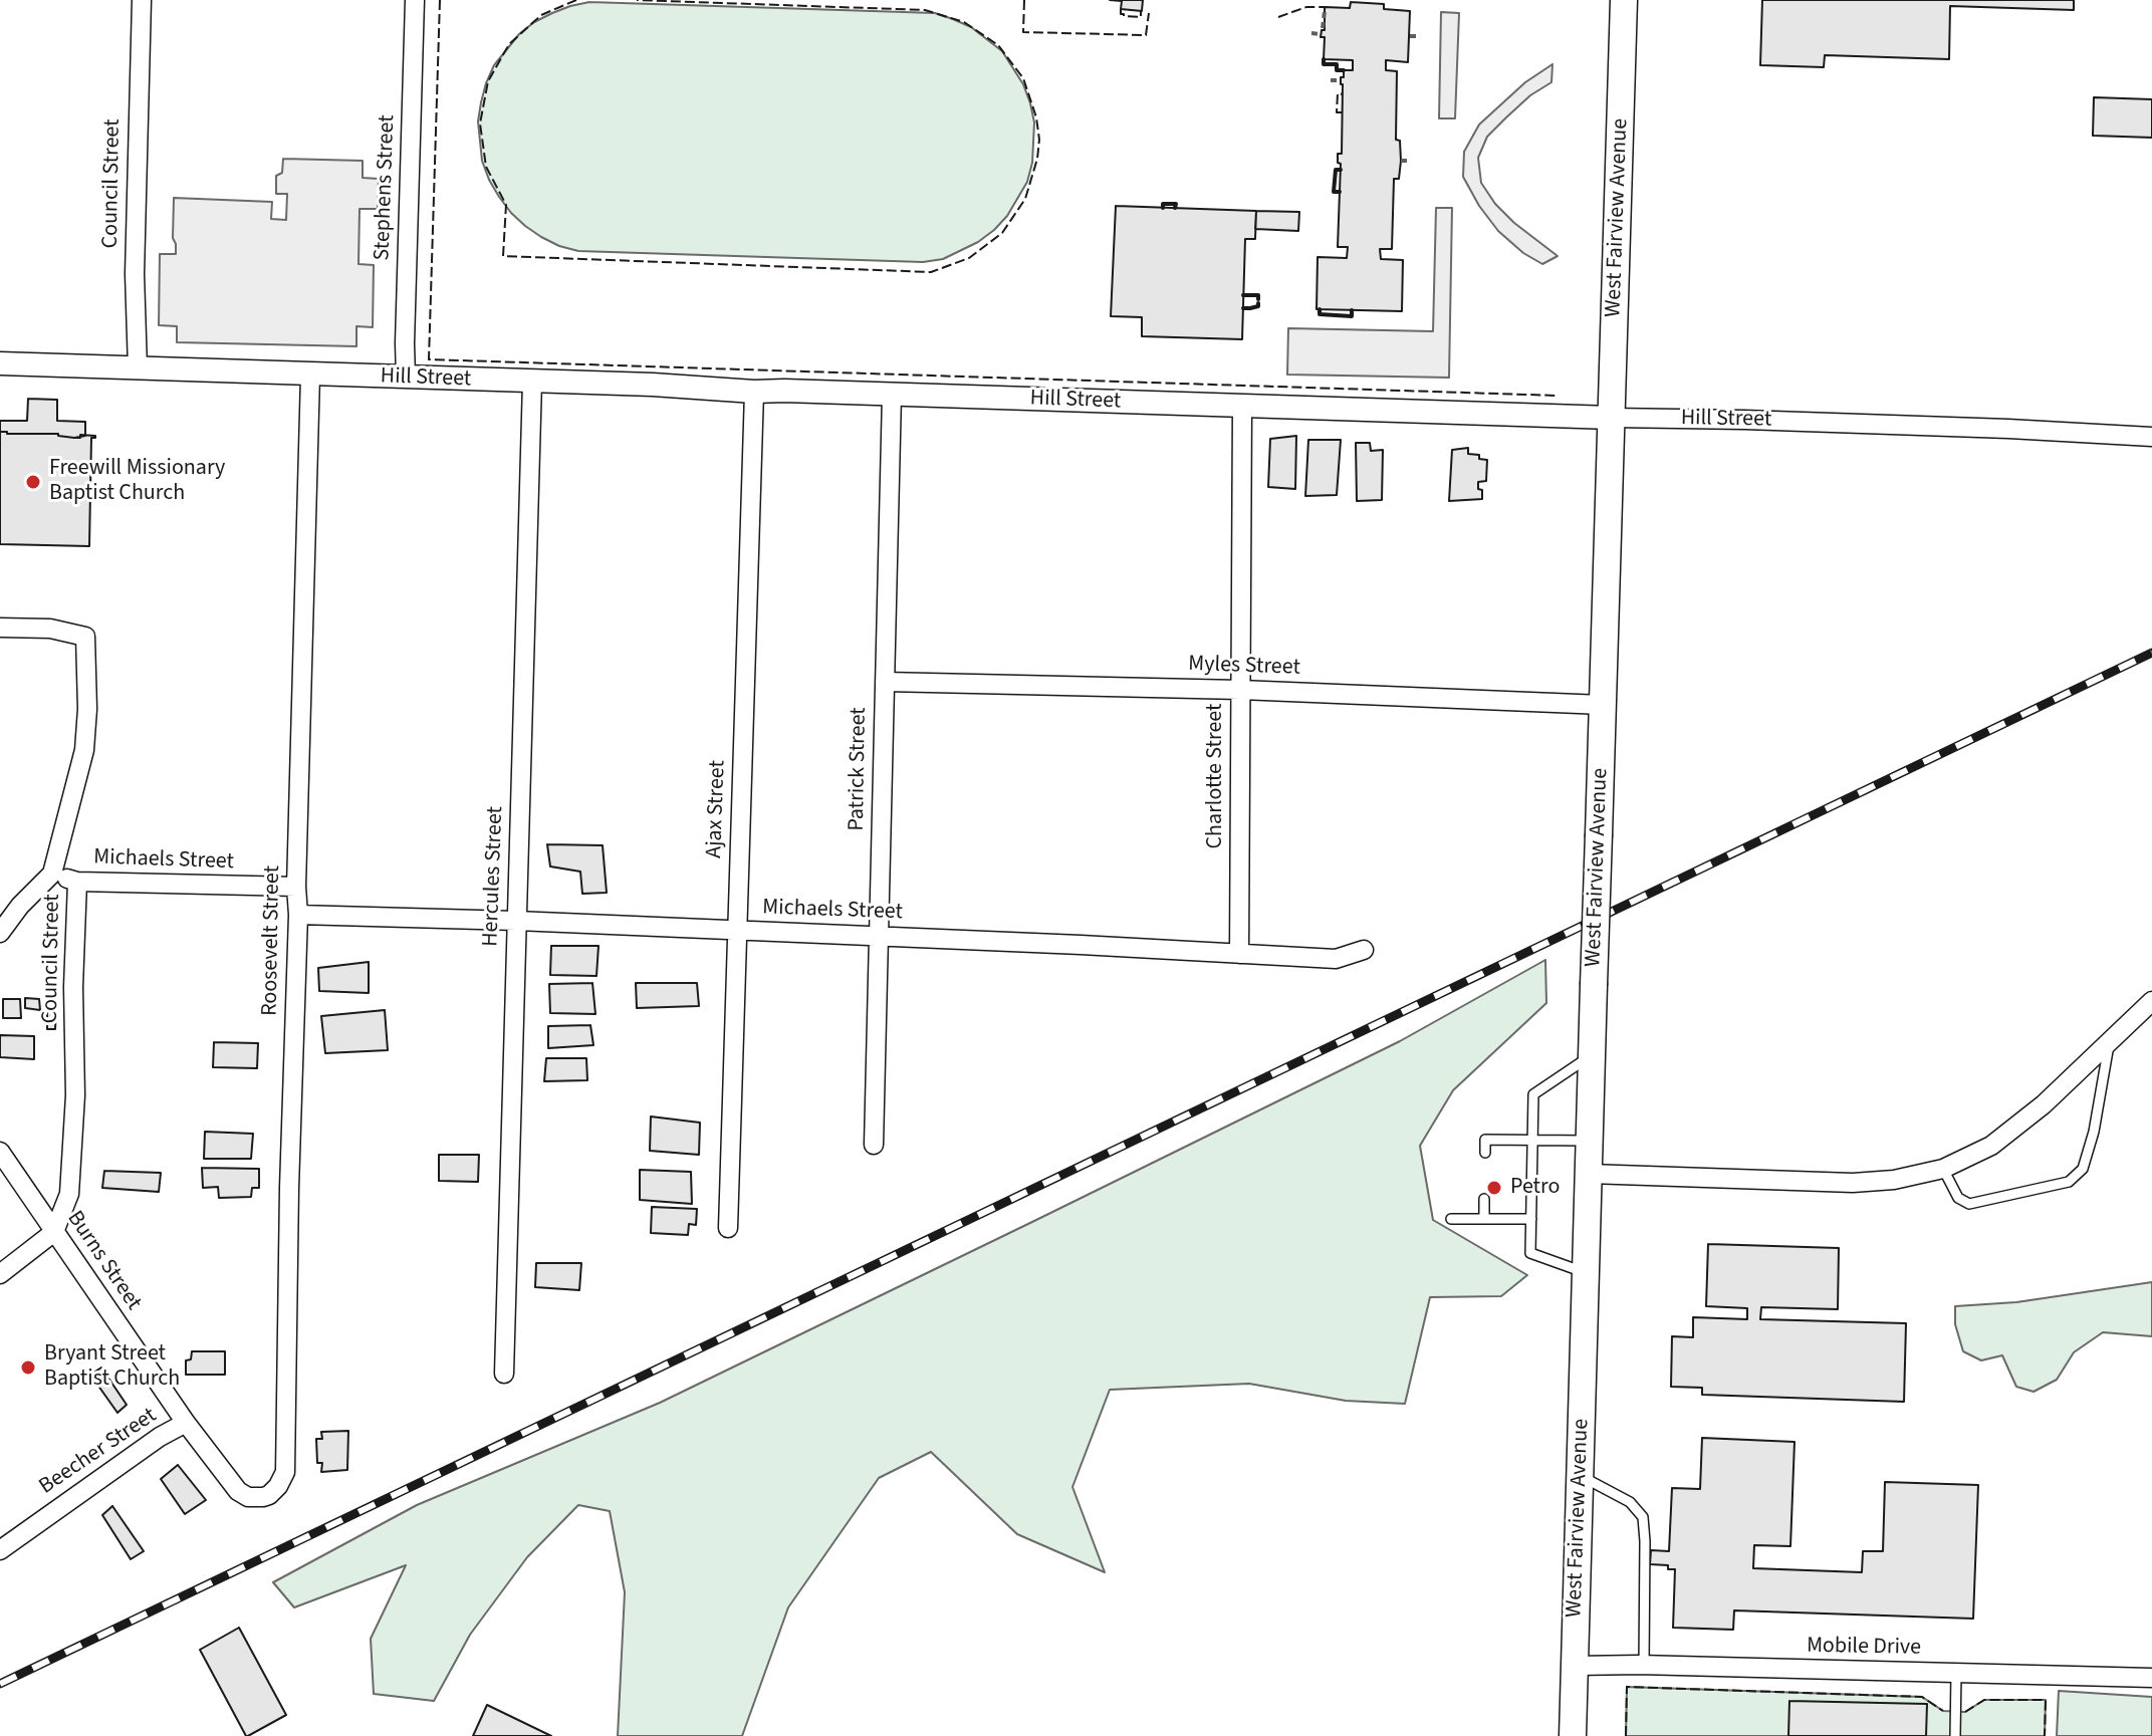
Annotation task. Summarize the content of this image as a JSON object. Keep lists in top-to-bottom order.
{
  "streets": {
    "main road": ["West Fairview Avenue"],
    "street": [
      "Council Street",
      "Stephens Street",
      "Hill Street",
      "Myles Street",
      "Patrick Street",
      "Charlotte Street",
      "Ajax Street",
      "Michaels Street",
      "Hercules Street",
      "Roosevelt Street",
      "Burns Street",
      "Beecher Street",
      "Mobile Drive"
    ]
  },
  "crossings": [
    ["Council Street", "Hill Street"],
    ["Council Street", "Michaels Street"],
    ["Council Street", "Burns Street"],
    ["Stephens Street", "Hill Street"],
    ["West Fairview Avenue", "Hill Street"],
    ["West Fairview Avenue", "Myles Street"],
    ["West Fairview Avenue", "Mobile Drive"],
    ["Hill Street", "Patrick Street"],
    ["Hill Street", "Charlotte Street"],
    ["Hill Street", "Ajax Street"],
    ["Hill Street", "Hercules Street"],
    ["Hill Street", "Roosevelt Street"],
    ["Myles Street", "Patrick Street"],
    ["Myles Street", "Charlotte Street"],
    ["Patrick Street", "Michaels Street"],
    ["Charlotte Street", "Michaels Street"],
    ["Ajax Street", "Michaels Street"],
    ["Michaels Street", "Hercules Street"],
    ["Michaels Street", "Roosevelt Street"],
    ["Roosevelt Street", "Burns Street"],
    ["Burns Street", "Beecher Street"]
  ],
  "places": ["Freewill Missionary Baptist Church", "Petro", "Bryant Street Baptist Church"]
}
